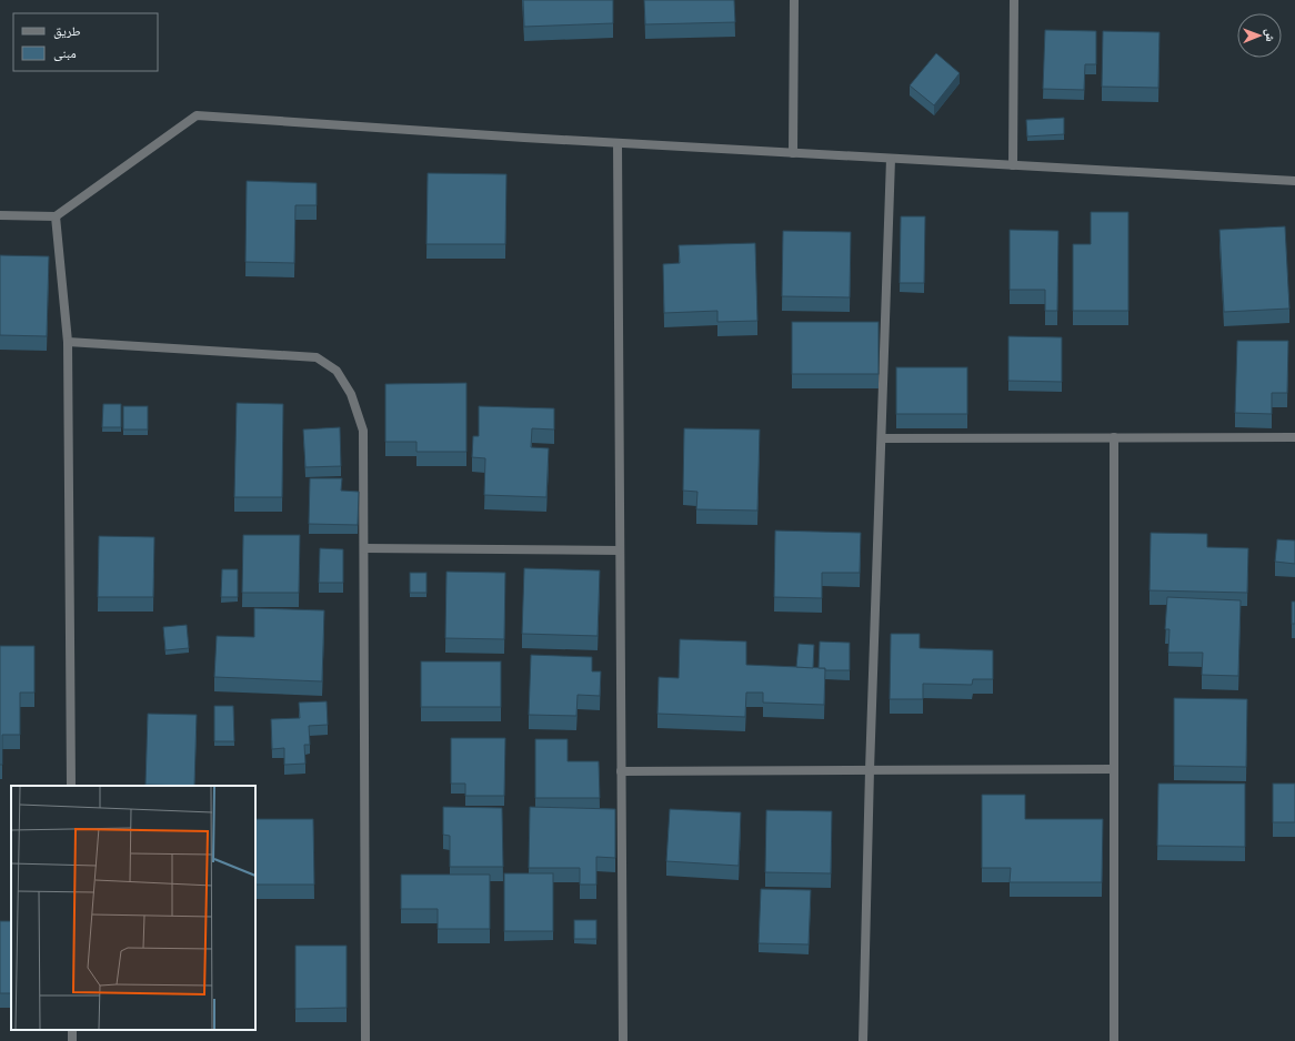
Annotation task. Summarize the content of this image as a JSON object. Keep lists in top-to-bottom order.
{
  "legend": ["طريق", "مبنى"],
  "north": "right"
}
